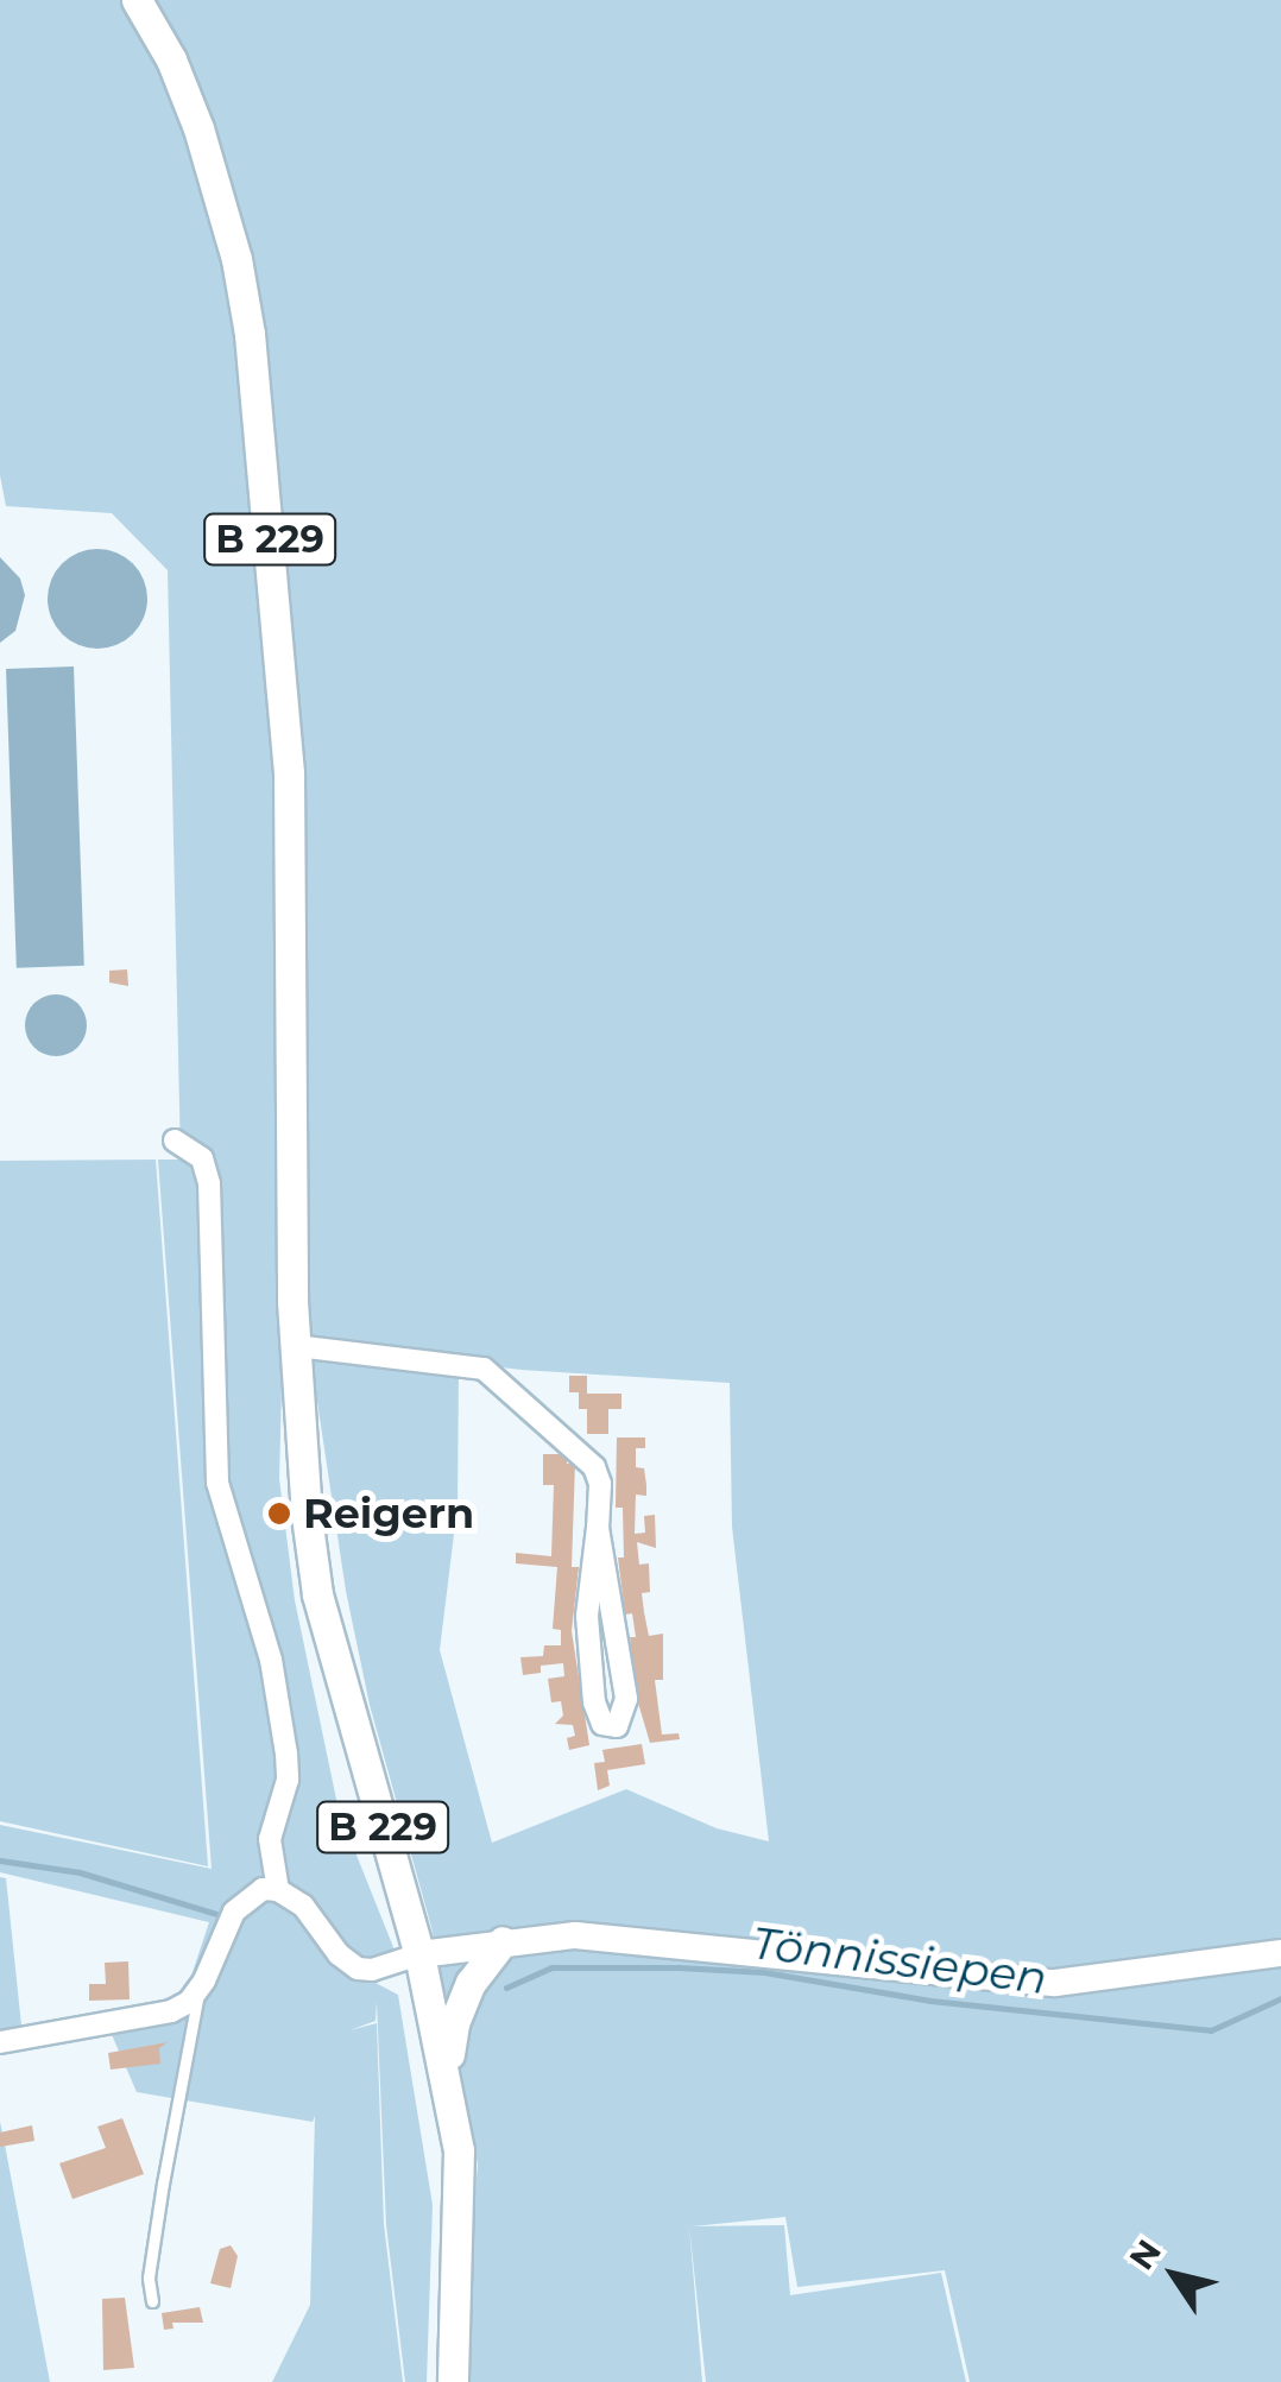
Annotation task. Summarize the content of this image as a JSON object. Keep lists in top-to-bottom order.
{
  "streets": {
    "main road": ["B 229"]
  },
  "water": ["Tönnissiepen"],
  "places": ["Reigern"],
  "north": "top left"
}
